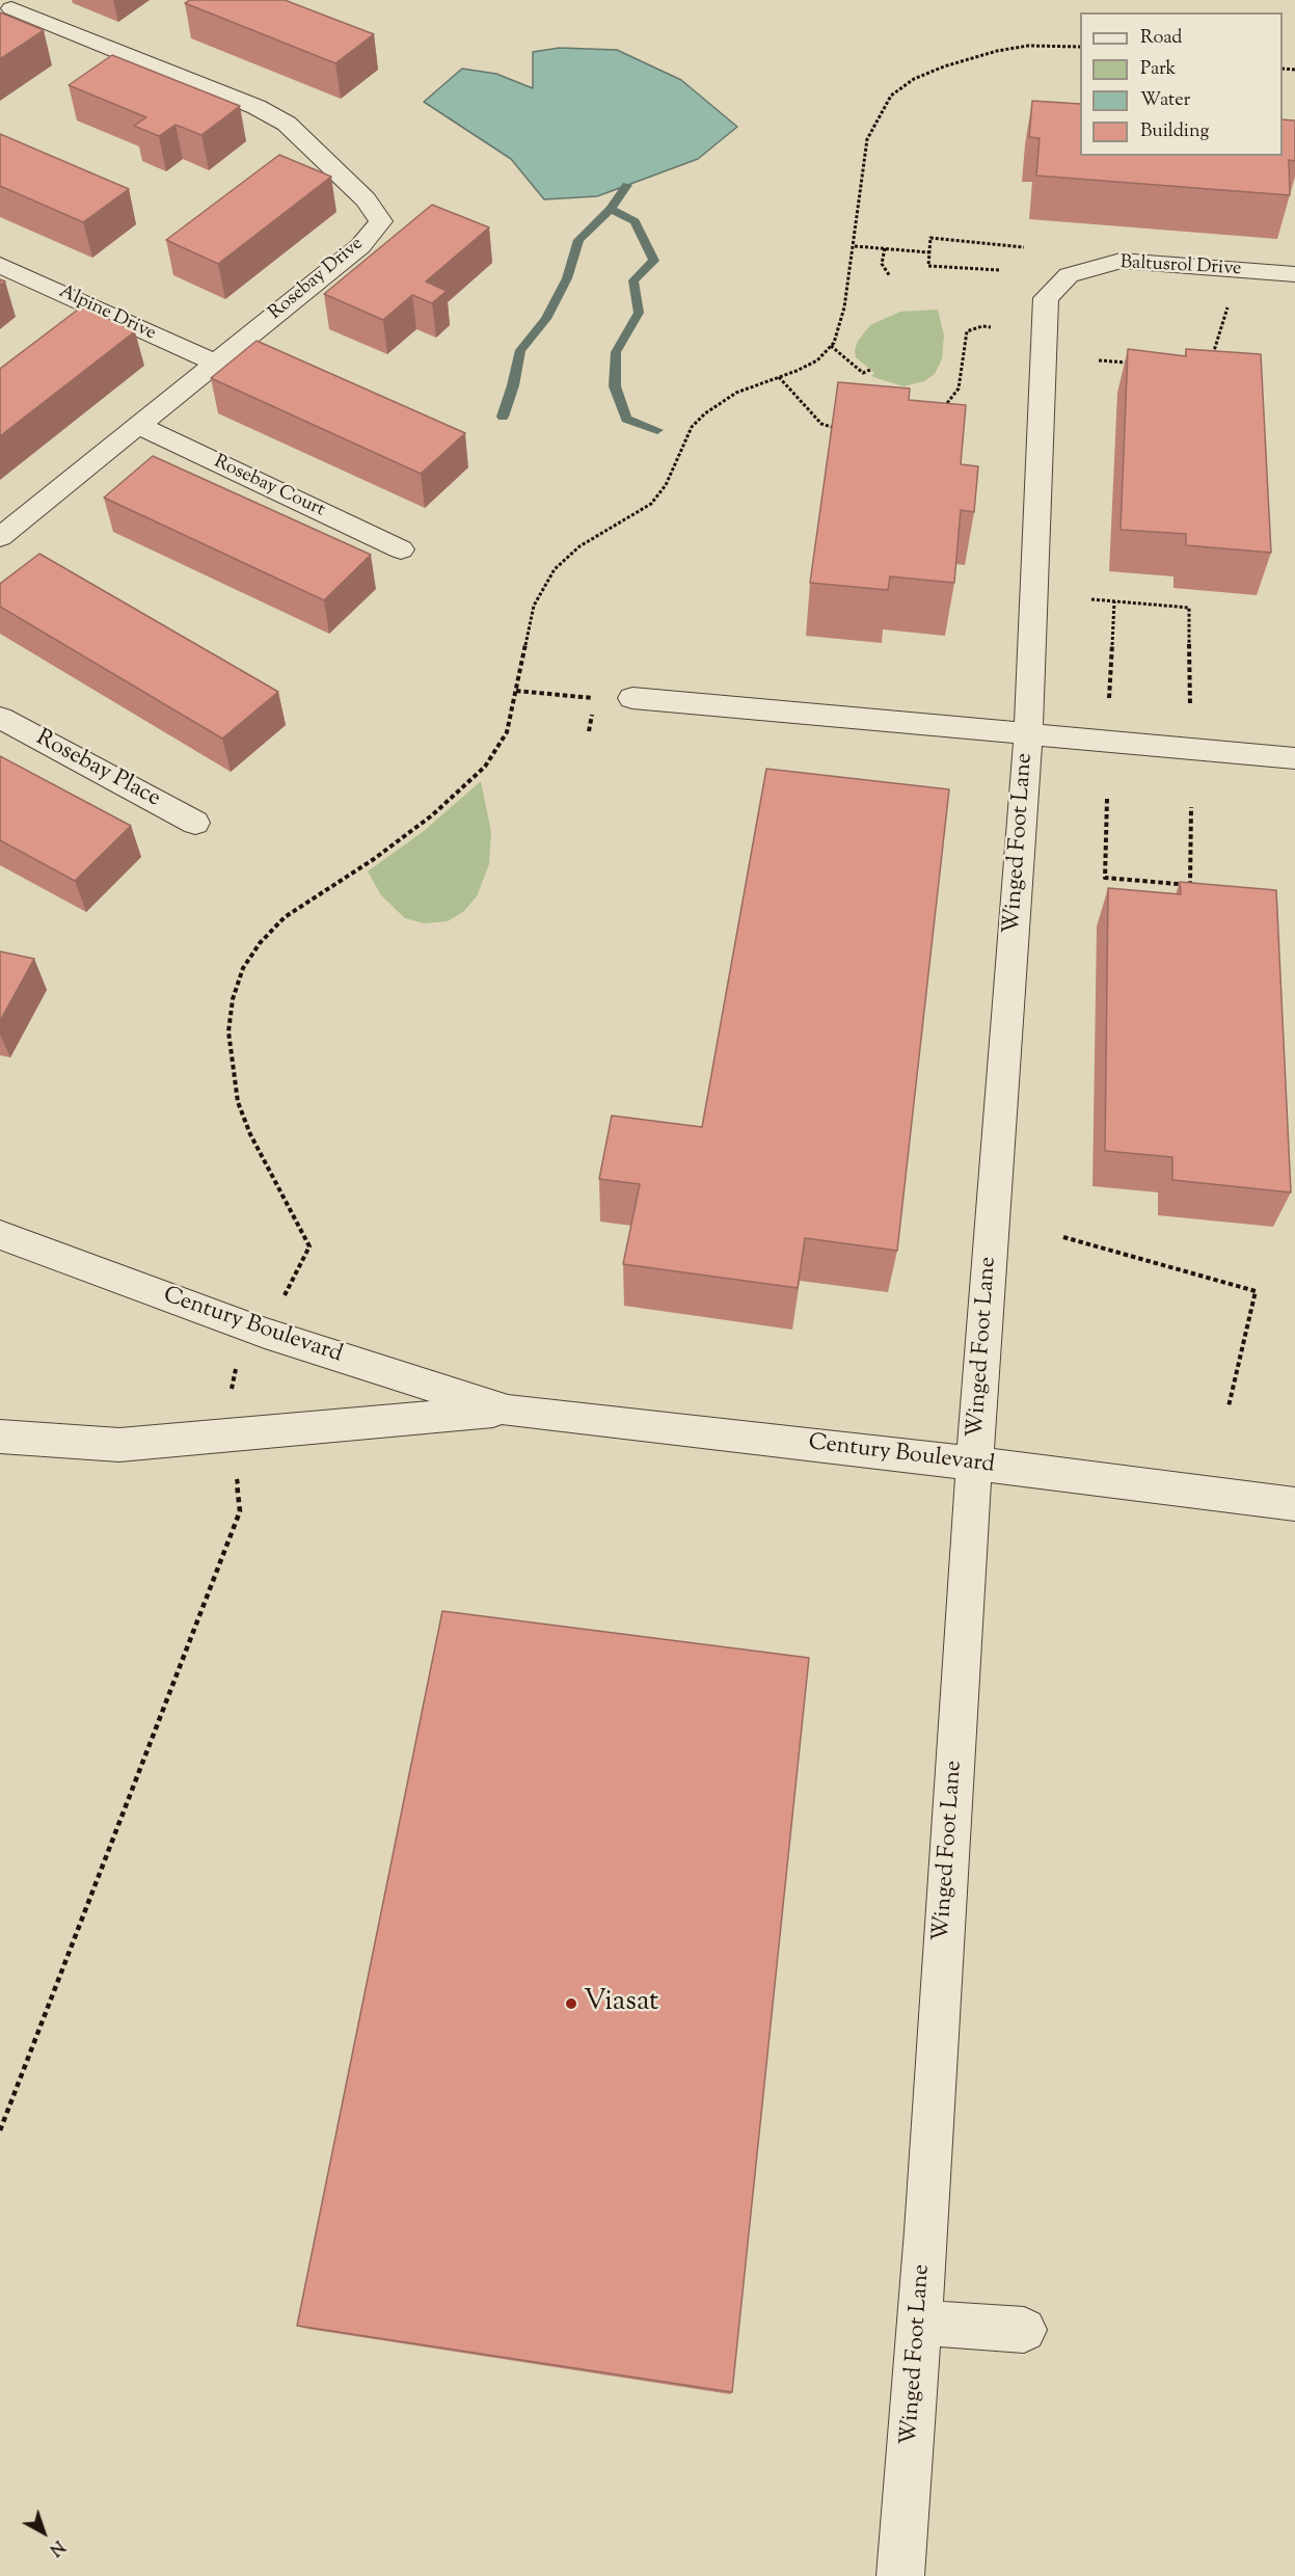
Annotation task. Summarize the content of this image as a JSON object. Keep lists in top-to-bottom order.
{
  "streets": {
    "street": [
      "Baltusrol Drive",
      "Rosebay Drive",
      "Alpine Drive",
      "Rosebay Court",
      "Rosebay Place",
      "Winged Foot Lane",
      "Century Boulevard"
    ]
  },
  "crossings": [
    ["Baltusrol Drive", "Winged Foot Lane"],
    ["Rosebay Drive", "Alpine Drive"],
    ["Rosebay Drive", "Rosebay Court"],
    ["Winged Foot Lane", "Century Boulevard"]
  ],
  "places": ["Viasat"],
  "legend": [
    "Road",
    "Park",
    "Water",
    "Building"
  ],
  "north": "bottom right"
}
